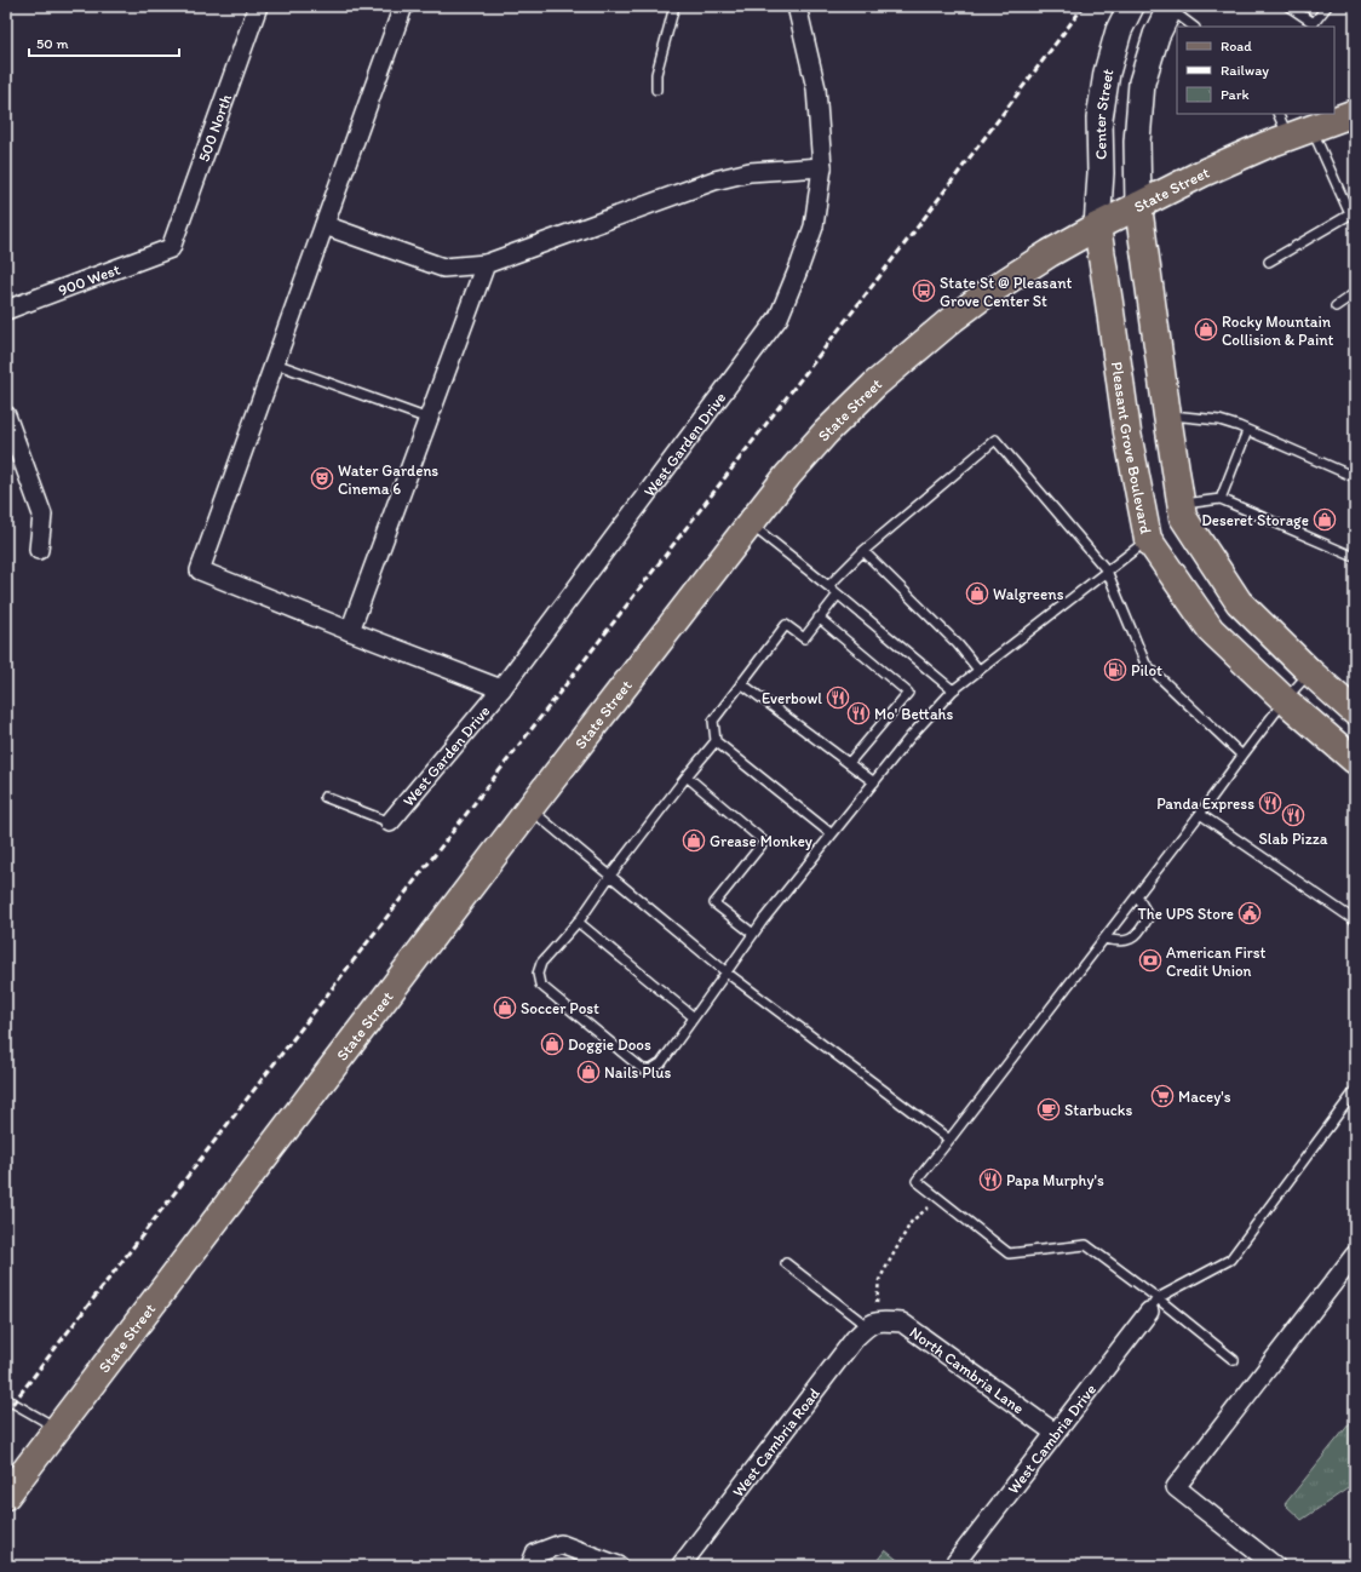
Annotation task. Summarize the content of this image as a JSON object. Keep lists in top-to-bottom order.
{
  "streets": {
    "main road": ["Center Street", "State Street", "Pleasant Grove Boulevard"],
    "street": [
      "500 North",
      "900 West",
      "West Garden Drive",
      "North Cambria Lane",
      "West Cambria Drive",
      "West Cambria Road"
    ]
  },
  "crossings": [
    ["Center Street", "State Street"],
    ["Center Street", "Pleasant Grove Boulevard"],
    ["500 North", "900 West"],
    ["State Street", "Pleasant Grove Boulevard"],
    ["North Cambria Lane", "West Cambria Drive"],
    ["North Cambria Lane", "West Cambria Road"]
  ],
  "places": {
    "bus stop": ["State St @ Pleasant Grove Center St"],
    "shop": [
      "Rocky Mountain Collision & Paint",
      "Deseret Storage",
      "Walgreens",
      "Grease Monkey",
      "Soccer Post",
      "Doggie Doos",
      "Nails Plus"
    ],
    "theatre": ["Water Gardens Cinema 6"],
    "fuel station": ["Pilot"],
    "restaurant": [
      "Everbowl",
      "Mo' Bettahs",
      "Panda Express",
      "Slab Pizza",
      "Papa Murphy's"
    ],
    "public building": ["The UPS Store"],
    "bank": ["American First Credit Union"],
    "supermarket": ["Macey's"],
    "cafe": ["Starbucks"]
  },
  "legend": ["Road", "Railway", "Park"],
  "scale_bar": "50 m"
}
